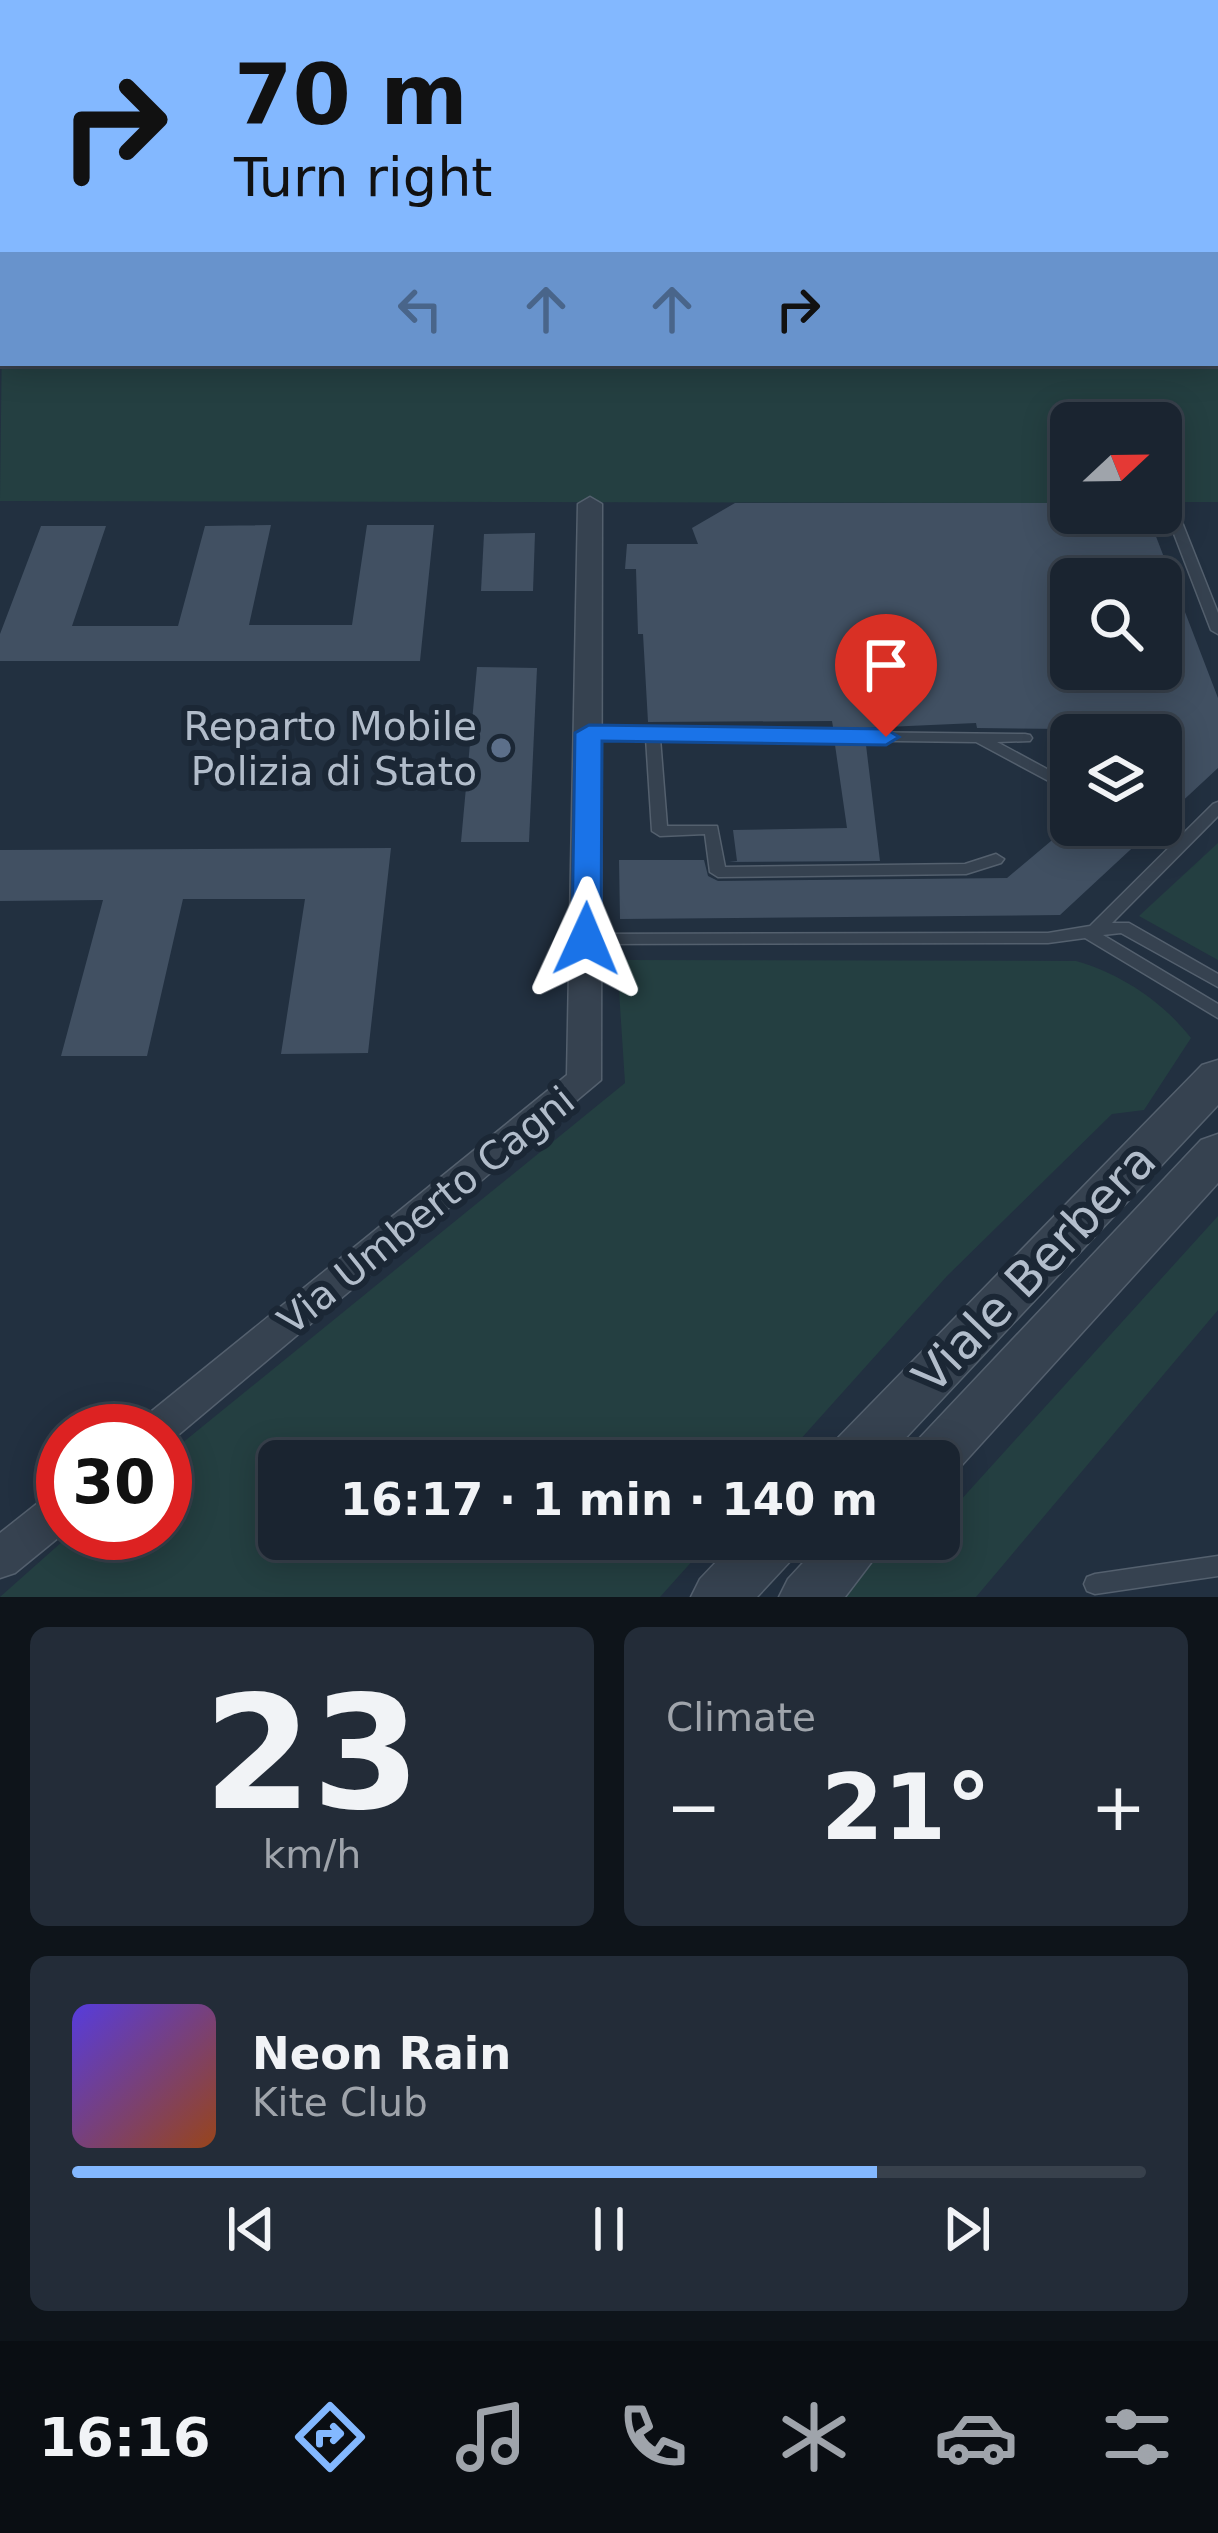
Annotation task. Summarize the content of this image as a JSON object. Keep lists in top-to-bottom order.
{
  "streets": {
    "street": ["Via Umberto Cagni", "Viale Berbera"]
  },
  "places": ["Reparto Mobile Polizia di Stato"],
  "north": "right",
  "page": {
    "turn": ["70 m", "Turn right"],
    "limit": "30",
    "trip": "16:17 · 1 min · 140 m",
    "tile": [
      ["23", "km/h"],
      "Climate"
    ],
    "heat": ["−", "21°", "+"],
    "song": ["Neon Rain", "Kite Club"],
    "tabs": "16:16"
  }
}
